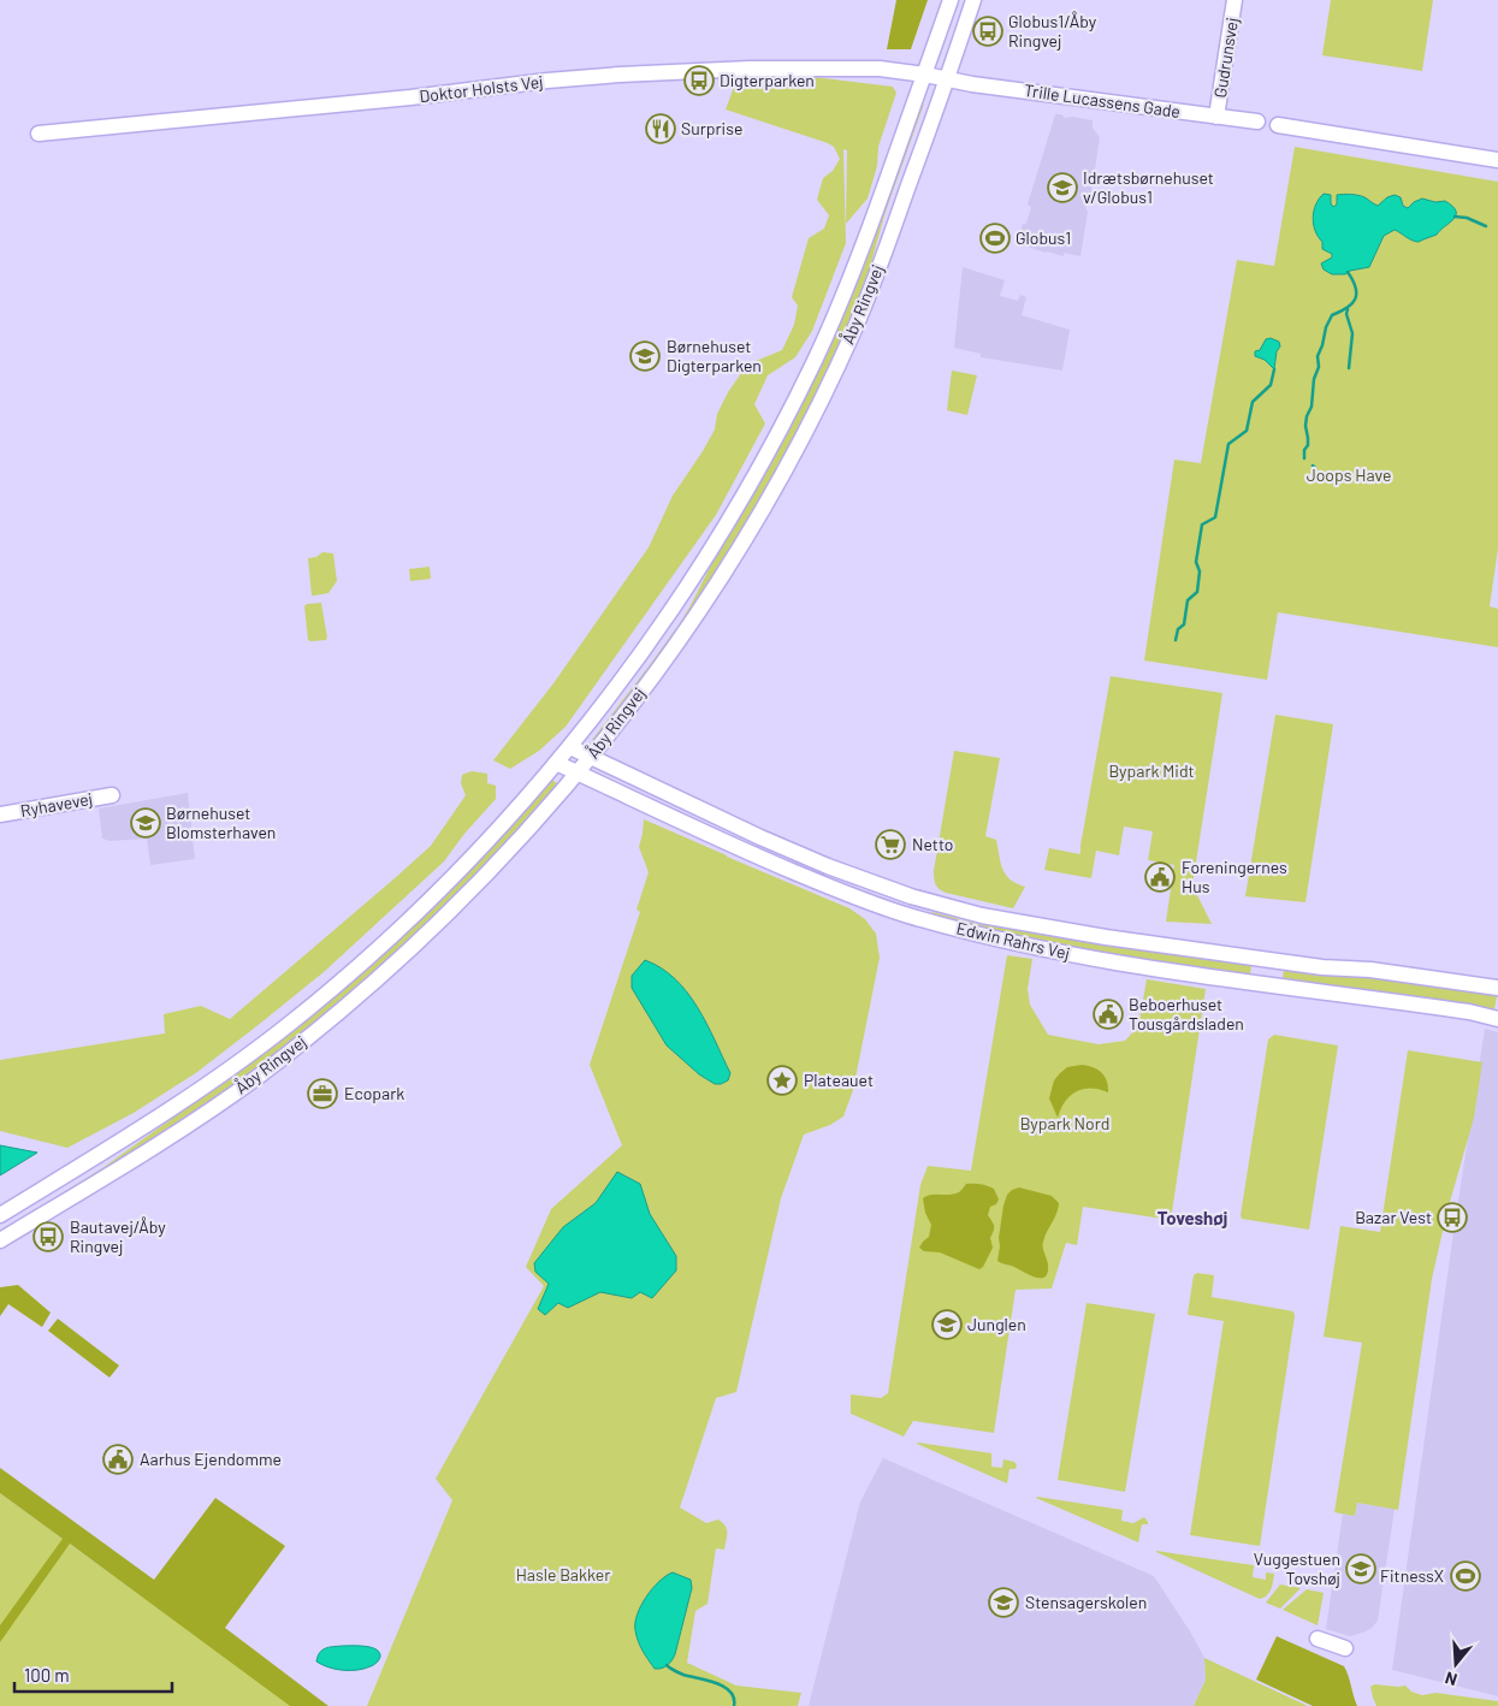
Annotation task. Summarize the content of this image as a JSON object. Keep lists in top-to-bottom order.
{
  "streets": {
    "street": [
      "Gudrunsvej",
      "Doktor Holsts Vej",
      "Trille Lucassens Gade",
      "Åby Ringvej",
      "Ryhavevej",
      "Edwin Rahrs Vej"
    ]
  },
  "crossings": [
    ["Gudrunsvej", "Trille Lucassens Gade"],
    ["Doktor Holsts Vej", "Trille Lucassens Gade"],
    ["Doktor Holsts Vej", "Åby Ringvej"],
    ["Trille Lucassens Gade", "Åby Ringvej"],
    ["Åby Ringvej", "Edwin Rahrs Vej"]
  ],
  "districts": ["Toveshøj"],
  "parks": [
    "Joops Have",
    "Bypark Midt",
    "Bypark Nord",
    "Hasle Bakker"
  ],
  "places": {
    "bus stop": [
      "Globus1/Åby Ringvej",
      "Digterparken",
      "Bazar Vest",
      "Bautavej/Åby Ringvej"
    ],
    "restaurant": ["Surprise"],
    "school or university": [
      "Idrætsbørnehuset v/Globus1",
      "Børnehuset Digterparken",
      "Børnehuset Blomsterhaven",
      "Junglen",
      "Vuggestuen Tovshøj",
      "Stensagerskolen"
    ],
    "sports": ["Globus1", "FitnessX"],
    "supermarket": ["Netto"],
    "public building": ["Foreningernes Hus", "Beboerhuset Tousgårdsladen", "Aarhus Ejendomme"],
    "place": ["Plateauet"],
    "office": ["Ecopark"]
  },
  "scale_bar": "100 m",
  "north": "bottom"
}
